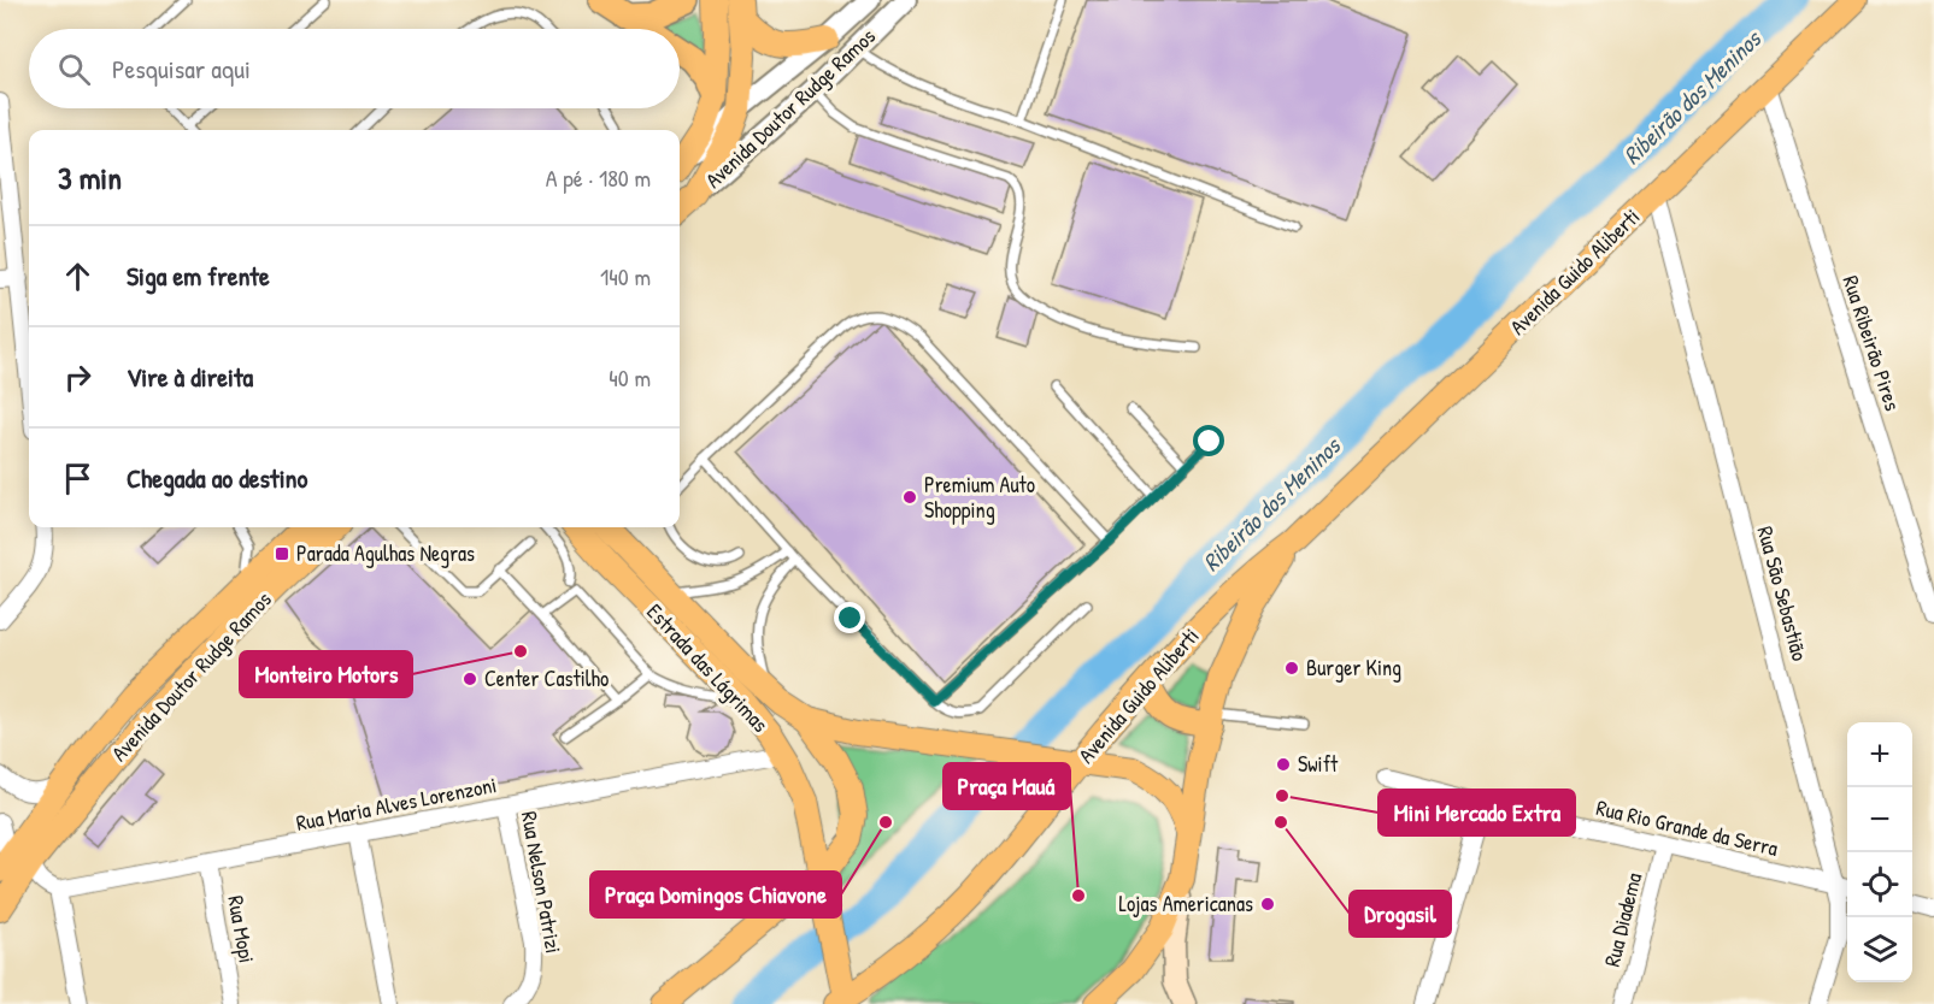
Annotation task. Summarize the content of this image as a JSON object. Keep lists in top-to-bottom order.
{
  "streets": {
    "main road": ["Avenida Doutor Rudge Ramos", "Avenida Guido Aliberti", "Estrada das Lágrimas"],
    "street": [
      "Rua Ribeirão Pires",
      "Rua São Sebastião",
      "Rua Maria Alves Lorenzoni",
      "Rua Rio Grande da Serra",
      "Rua Nelson Patrizi",
      "Rua Diadema",
      "Rua Mopi"
    ]
  },
  "crossings": [
    ["Avenida Guido Aliberti", "Rua Ribeirão Pires"],
    ["Avenida Guido Aliberti", "Rua São Sebastião"],
    ["Avenida Guido Aliberti", "Estrada das Lágrimas"],
    ["Rua São Sebastião", "Rua Rio Grande da Serra"],
    ["Estrada das Lágrimas", "Rua Maria Alves Lorenzoni"],
    ["Rua Maria Alves Lorenzoni", "Rua Nelson Patrizi"],
    ["Rua Maria Alves Lorenzoni", "Rua Mopi"],
    ["Rua Rio Grande da Serra", "Rua Diadema"]
  ],
  "water": ["Ribeirão dos Meninos"],
  "places": {
    "other": [
      "Premium Auto Shopping",
      "Monteiro Motors",
      "Burger King",
      "Center Castilho",
      "Swift",
      "Mini Mercado Extra",
      "Praça Domingos Chiavone",
      "Drogasil",
      "Praça Mauá",
      "Lojas Americanas"
    ],
    "transit": ["Parada Agulhas Negras"]
  },
  "page": {
    "search": "Pesquisar aqui",
    "heading": ["3 min", "A pé · 180 m"],
    "list": [
      ["Siga em frente", "140 m"],
      ["Vire à direita", "40 m"],
      "Chegada ao destino"
    ],
    "map_buttons": ["+", "−"]
  }
}
